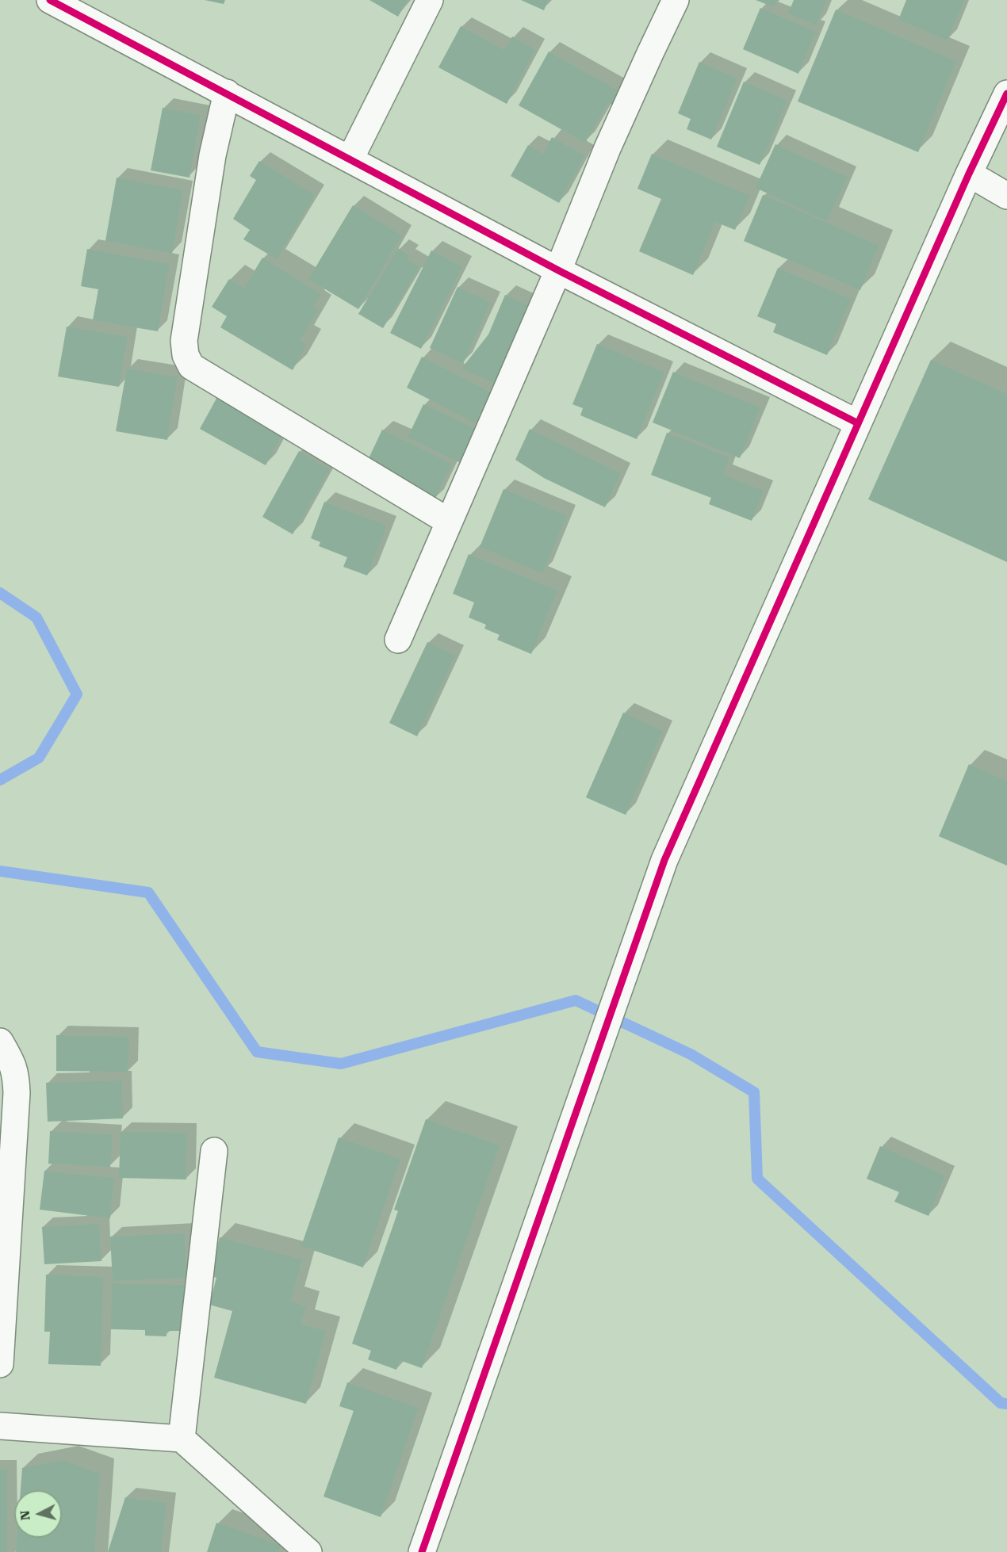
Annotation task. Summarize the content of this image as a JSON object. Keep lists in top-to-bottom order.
{
  "north": "left"
}
